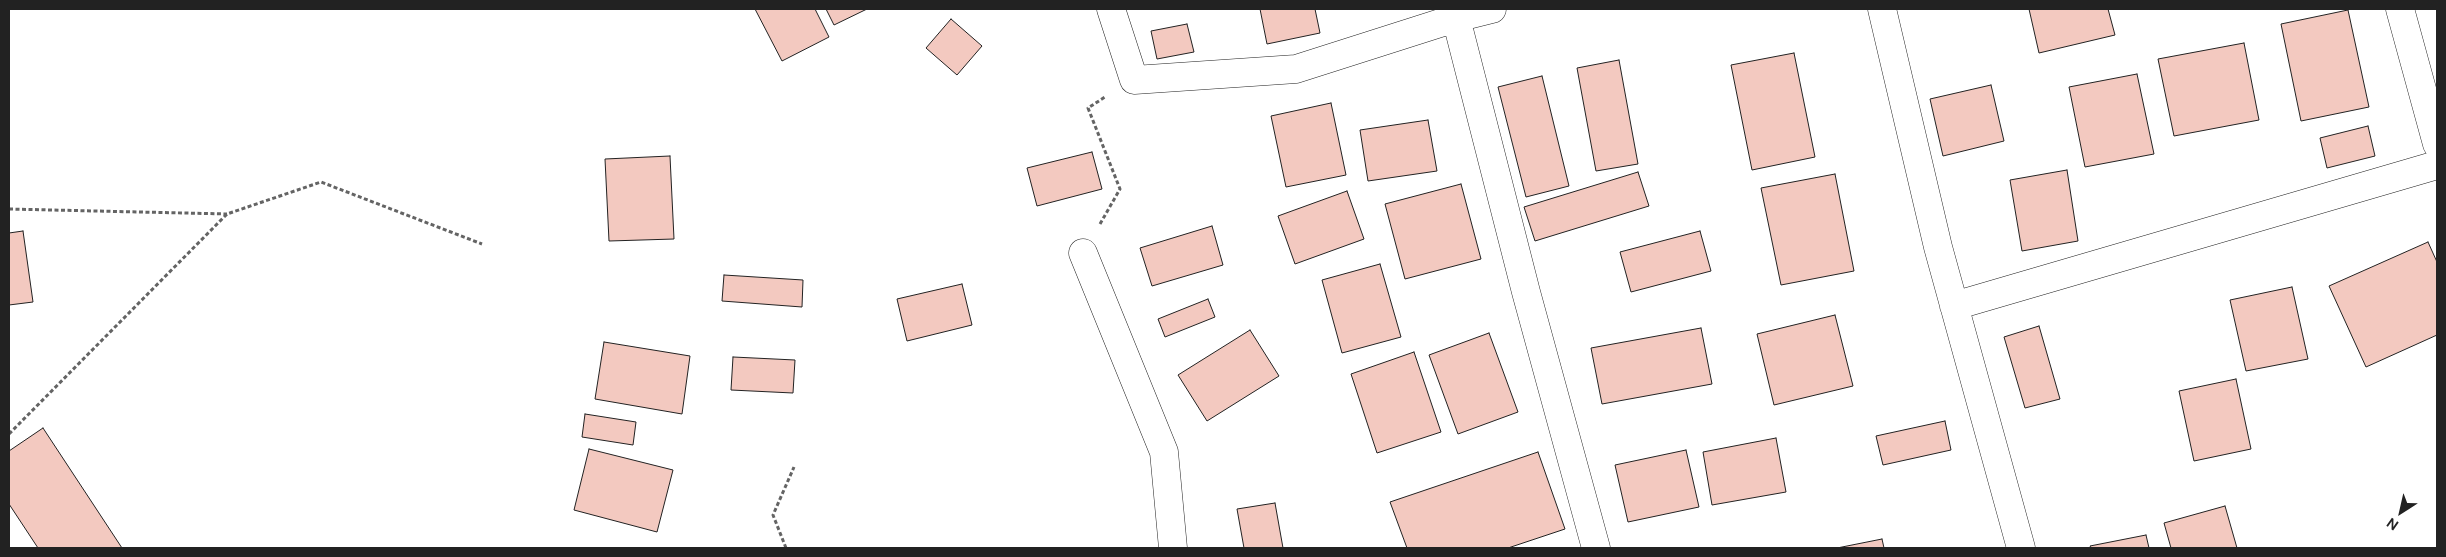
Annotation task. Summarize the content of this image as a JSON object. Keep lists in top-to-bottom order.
{
  "north": "bottom left"
}
